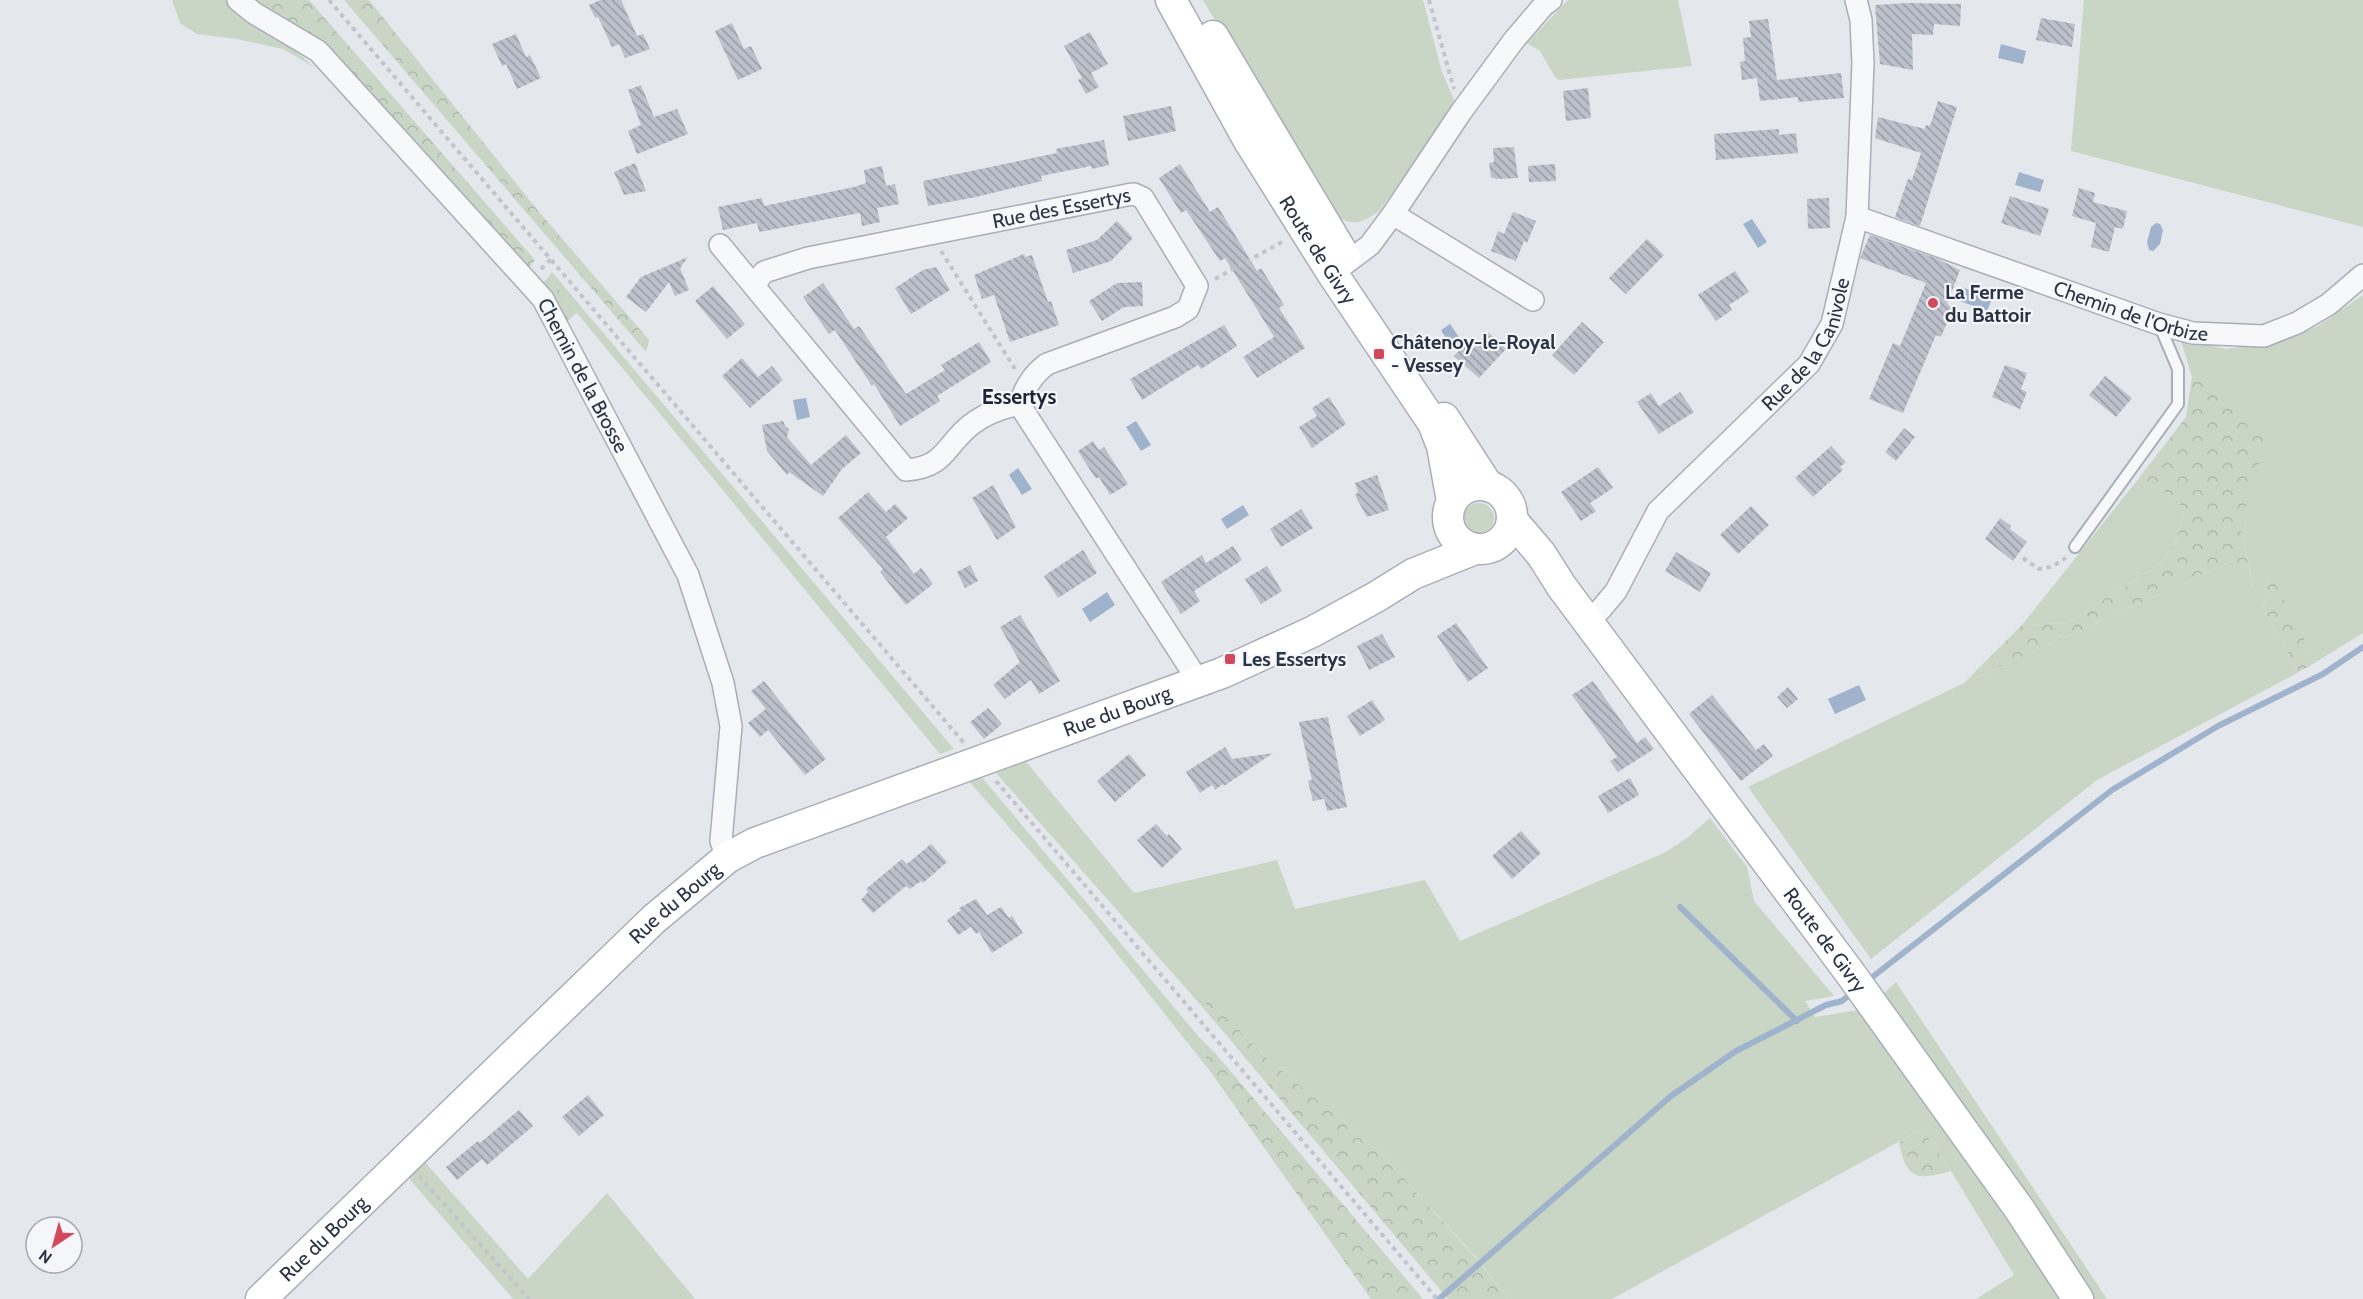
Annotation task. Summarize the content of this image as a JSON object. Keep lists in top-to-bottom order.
{
  "streets": {
    "main road": ["Route de Givry", "Rue du Bourg"],
    "street": [
      "Rue des Essertys",
      "Chemin de l'Orbize",
      "Rue de la Canivole",
      "Chemin de la Brosse"
    ]
  },
  "crossings": [
    ["Route de Givry", "Rue de la Canivole"],
    ["Route de Givry", "Rue du Bourg"],
    ["Chemin de l'Orbize", "Rue de la Canivole"],
    ["Chemin de la Brosse", "Rue du Bourg"]
  ],
  "districts": ["Essertys"],
  "places": {
    "other": ["La Ferme du Battoir"],
    "transit": ["Châtenoy-le-Royal - Vessey", "Les Essertys"]
  },
  "north": "bottom left"
}
